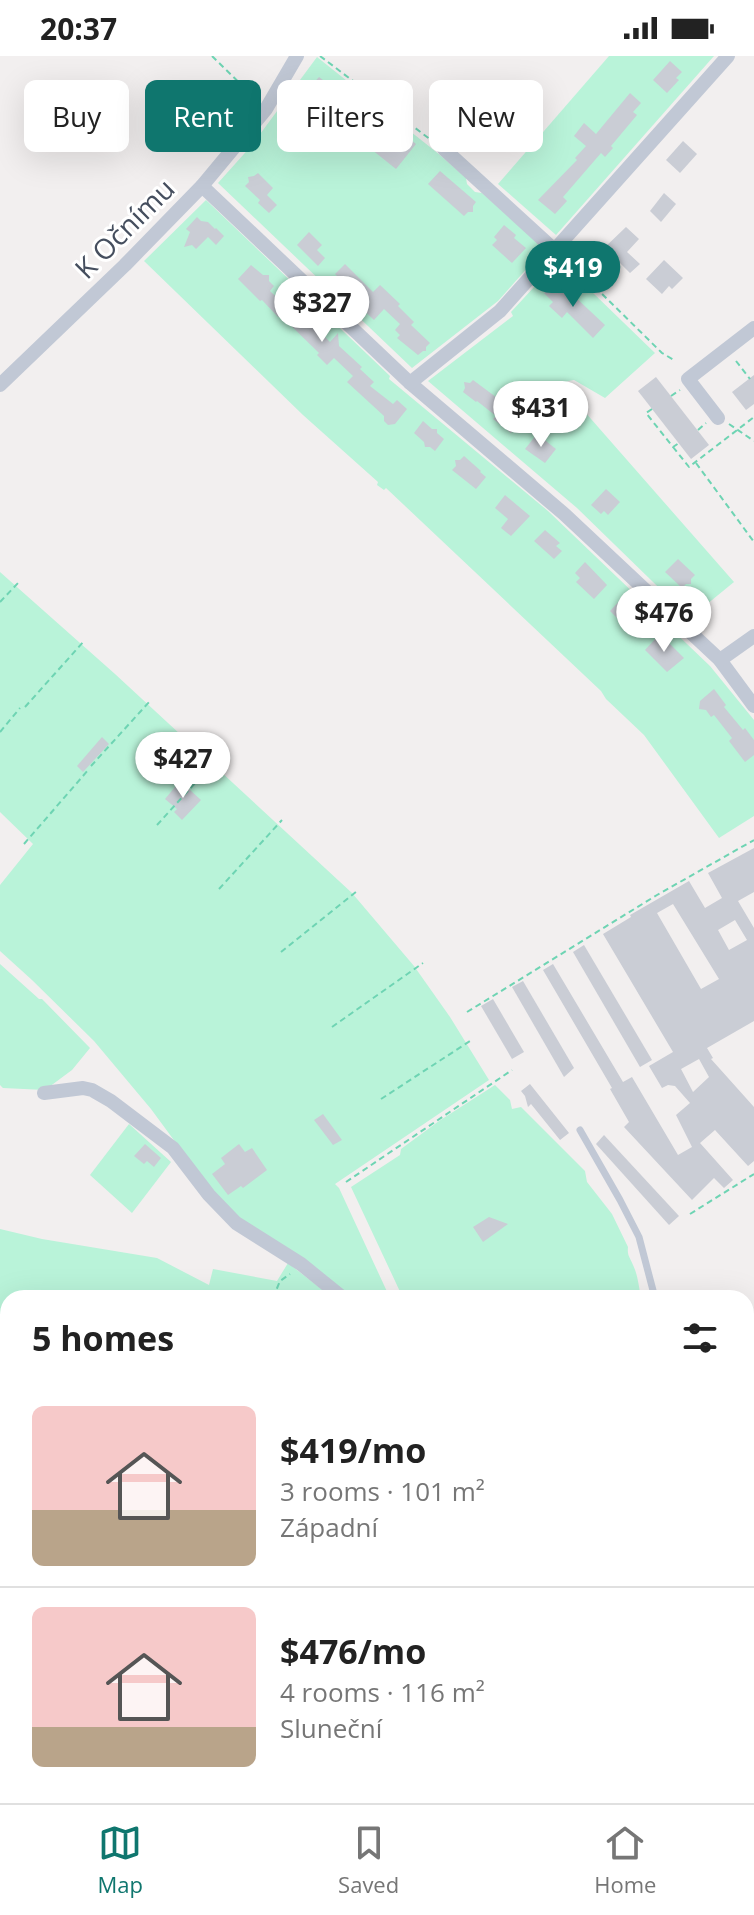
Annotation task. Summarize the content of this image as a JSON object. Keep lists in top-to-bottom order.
{
  "streets": {
    "street": ["K Očnímu"]
  },
  "page": {
    "status": "20:37",
    "chip": [
      "Buy",
      "Rent",
      "Filters",
      "New"
    ],
    "price": [
      "$419",
      "$327",
      "$431",
      "$476",
      "$427"
    ],
    "heading": "5 homes",
    "list": [
      {
        "name": "$419/mo",
        "note": "3 rooms · 101 m² · Západní"
      },
      {
        "name": "$476/mo",
        "note": "4 rooms · 116 m² · Sluneční"
      }
    ],
    "tabs": ["Map", "Saved", "Home"]
  }
}
